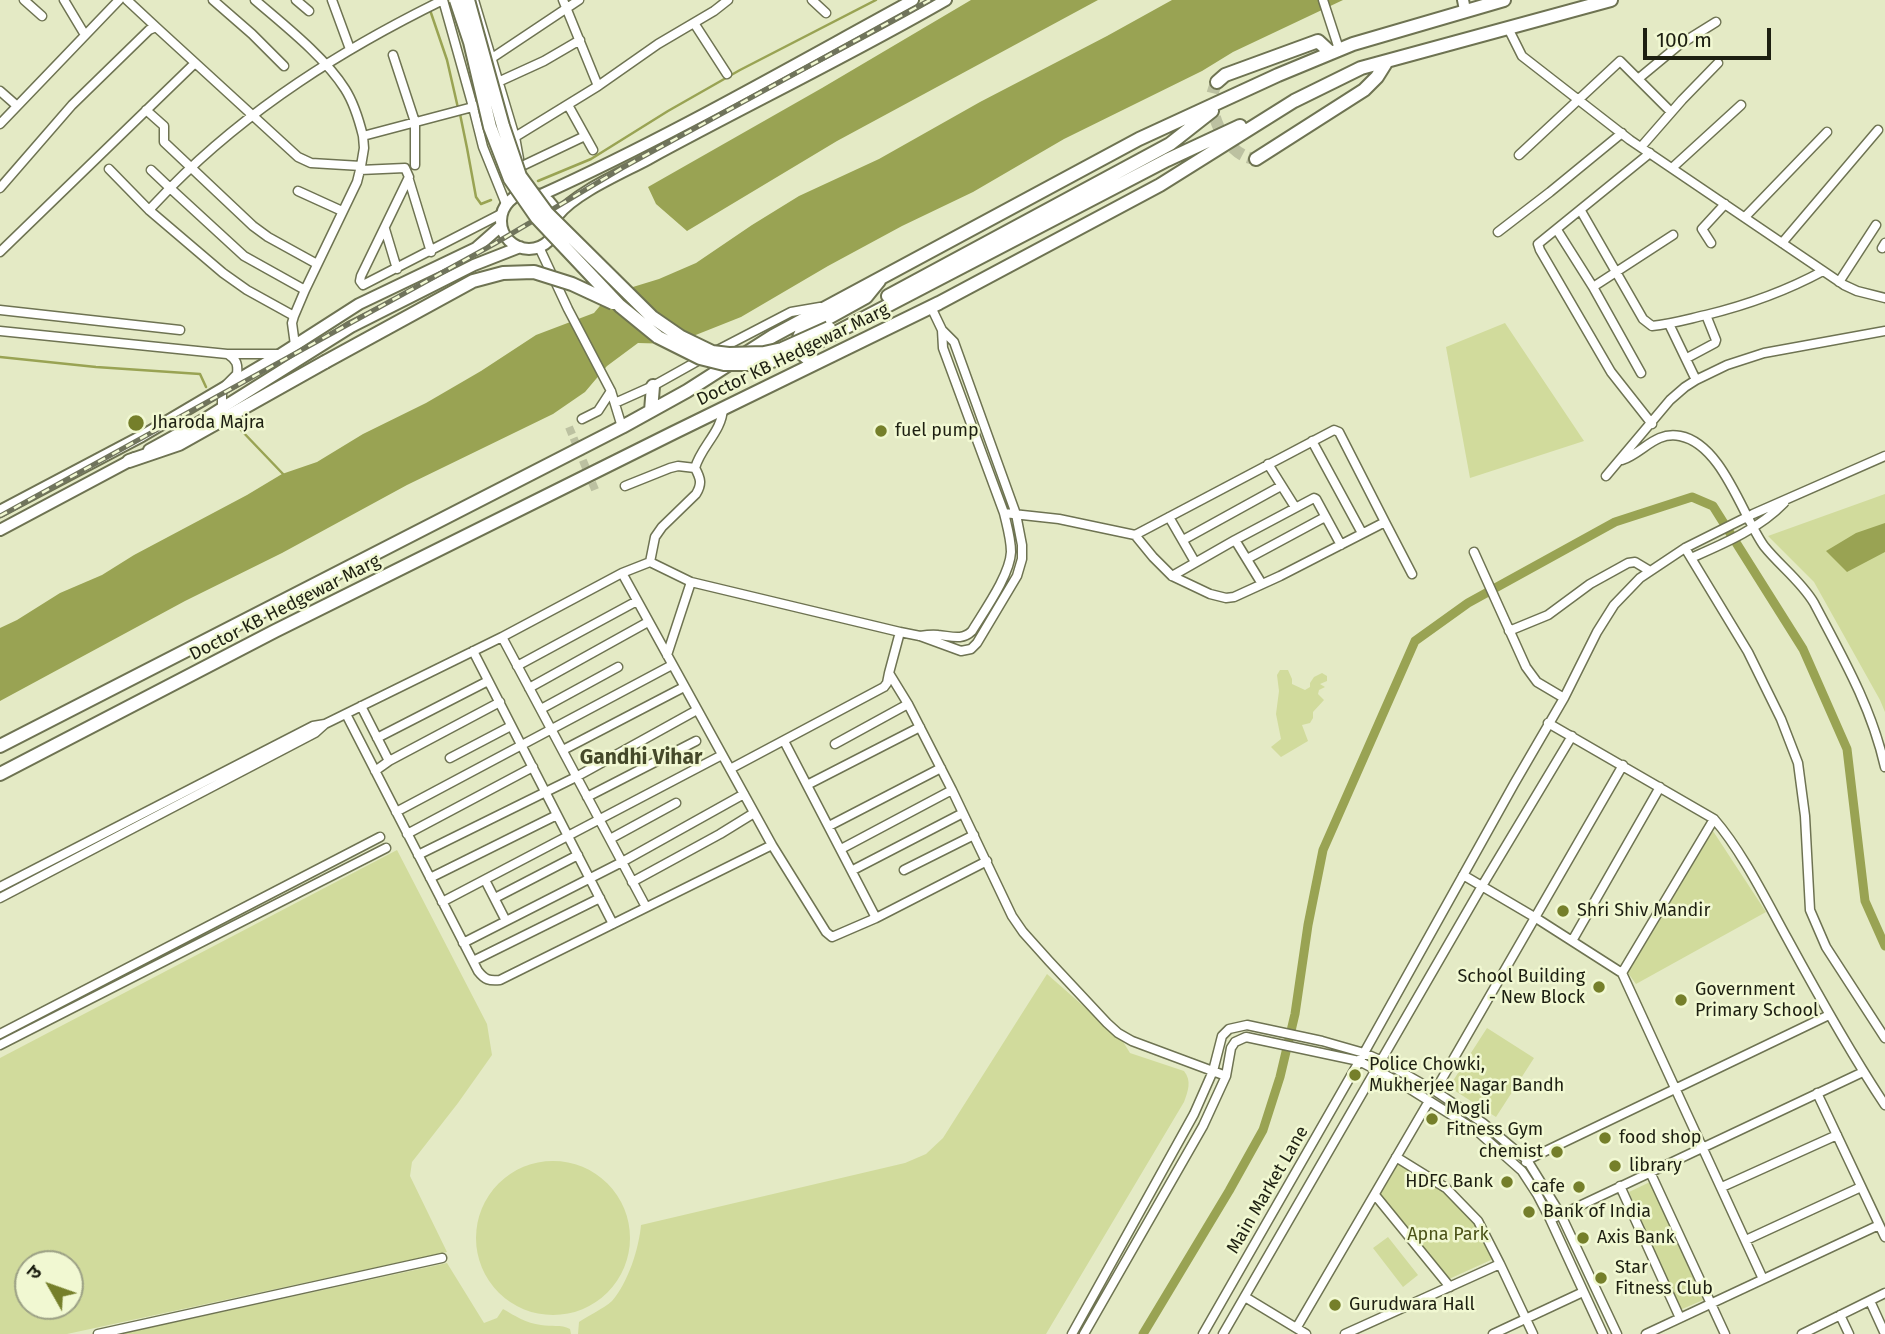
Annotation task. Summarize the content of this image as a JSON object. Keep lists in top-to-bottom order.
{
  "streets": {
    "highway": ["Doctor KB Hedgewar Marg"],
    "street": ["Main Market Lane"]
  },
  "districts": ["Gandhi Vihar"],
  "parks": ["Apna Park"],
  "places": [
    "Jharoda Majra",
    "fuel pump",
    "Shri Shiv Mandir",
    "School Building - New Block",
    "Government Primary School",
    "Police Chowki, Mukherjee Nagar Bandh",
    "Mogli Fitness Gym",
    "food shop",
    "chemist",
    "library",
    "HDFC Bank",
    "cafe",
    "Bank of India",
    "Axis Bank",
    "Star Fitness Club",
    "Gurudwara Hall"
  ],
  "scale_bar": "100 m",
  "north": "top left"
}
